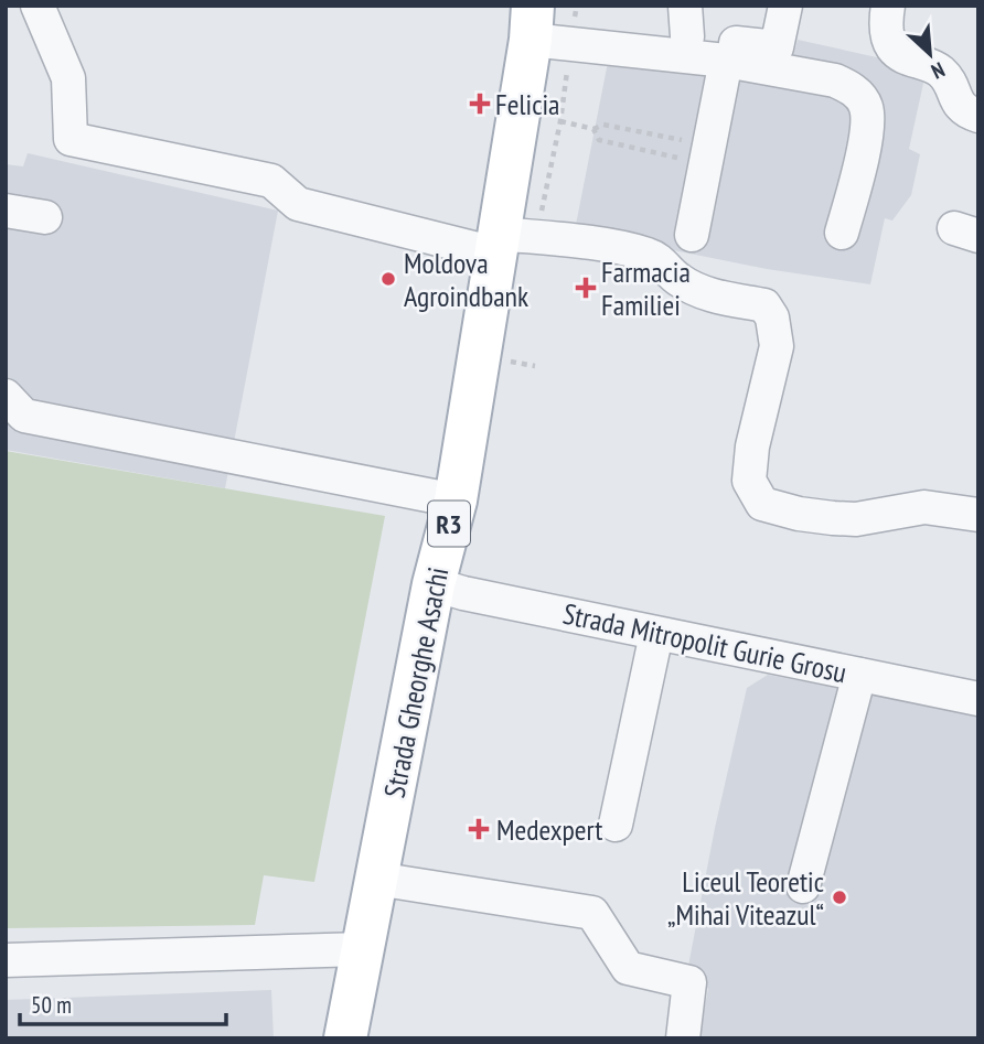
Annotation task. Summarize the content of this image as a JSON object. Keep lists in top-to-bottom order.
{
  "streets": {
    "main road": ["R3", "Strada Gheorghe Asachi"],
    "street": ["Strada Mitropolit Gurie Grosu"]
  },
  "crossings": [
    ["Strada Mitropolit Gurie Grosu", "Strada Gheorghe Asachi"]
  ],
  "places": {
    "health": ["Felicia", "Farmacia Familiei", "Medexpert"],
    "other": ["Moldova Agroindbank", "Liceul Teoretic „Mihai Viteazul“"]
  },
  "scale_bar": "50 m",
  "north": "bottom right"
}
